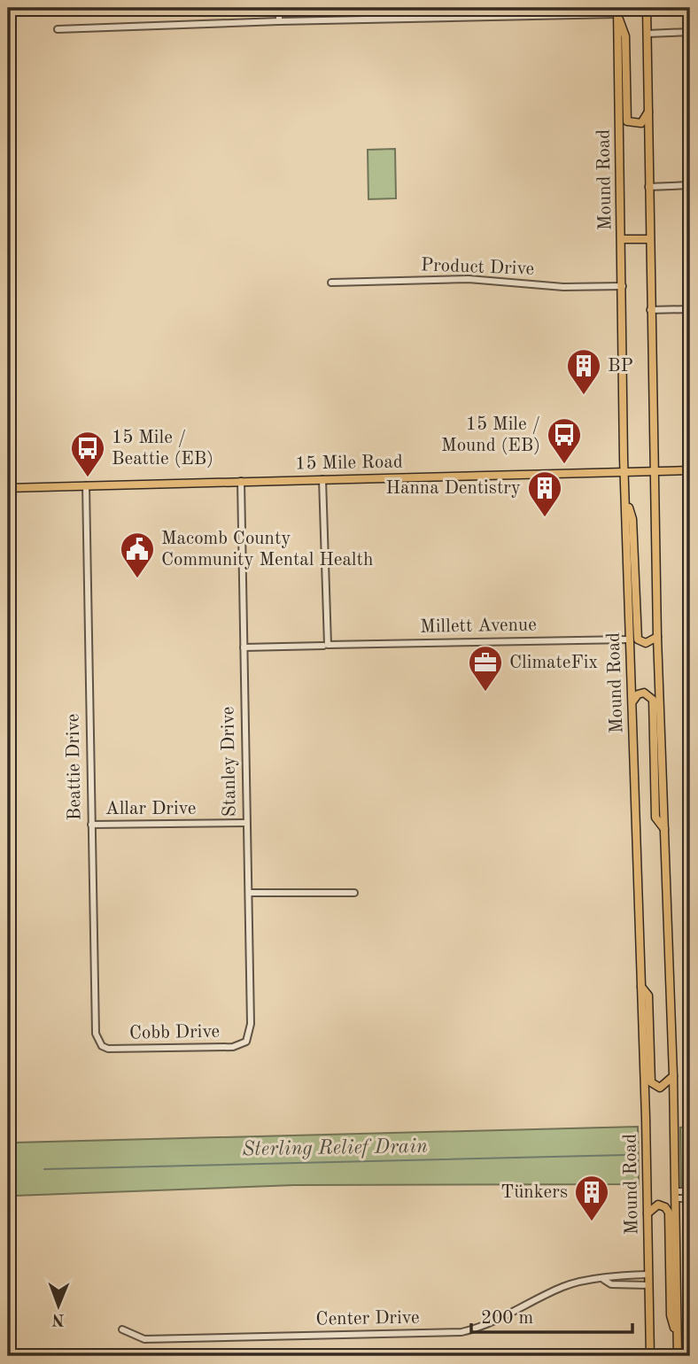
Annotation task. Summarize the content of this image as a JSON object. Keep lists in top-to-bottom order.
{
  "streets": {
    "main road": ["Mound Road", "15 Mile Road"],
    "street": [
      "Product Drive",
      "Millett Avenue",
      "Stanley Drive",
      "Beattie Drive",
      "Allar Drive",
      "Cobb Drive",
      "Center Drive"
    ]
  },
  "crossings": [
    ["Mound Road", "Product Drive"],
    ["Mound Road", "15 Mile Road"],
    ["Mound Road", "Millett Avenue"],
    ["Mound Road", "Center Drive"],
    ["15 Mile Road", "Stanley Drive"],
    ["15 Mile Road", "Beattie Drive"],
    ["Millett Avenue", "Stanley Drive"],
    ["Stanley Drive", "Allar Drive"],
    ["Stanley Drive", "Cobb Drive"],
    ["Beattie Drive", "Allar Drive"],
    ["Beattie Drive", "Cobb Drive"]
  ],
  "water": ["Sterling Relief Drain"],
  "places": {
    "building": ["BP", "Hanna Dentistry", "Tünkers"],
    "bus stop": ["15 Mile / Mound (EB)", "15 Mile / Beattie (EB)"],
    "public building": ["Macomb County Community Mental Health"],
    "office": ["ClimateFix"]
  },
  "scale_bar": "200 m",
  "north": "bottom"
}
